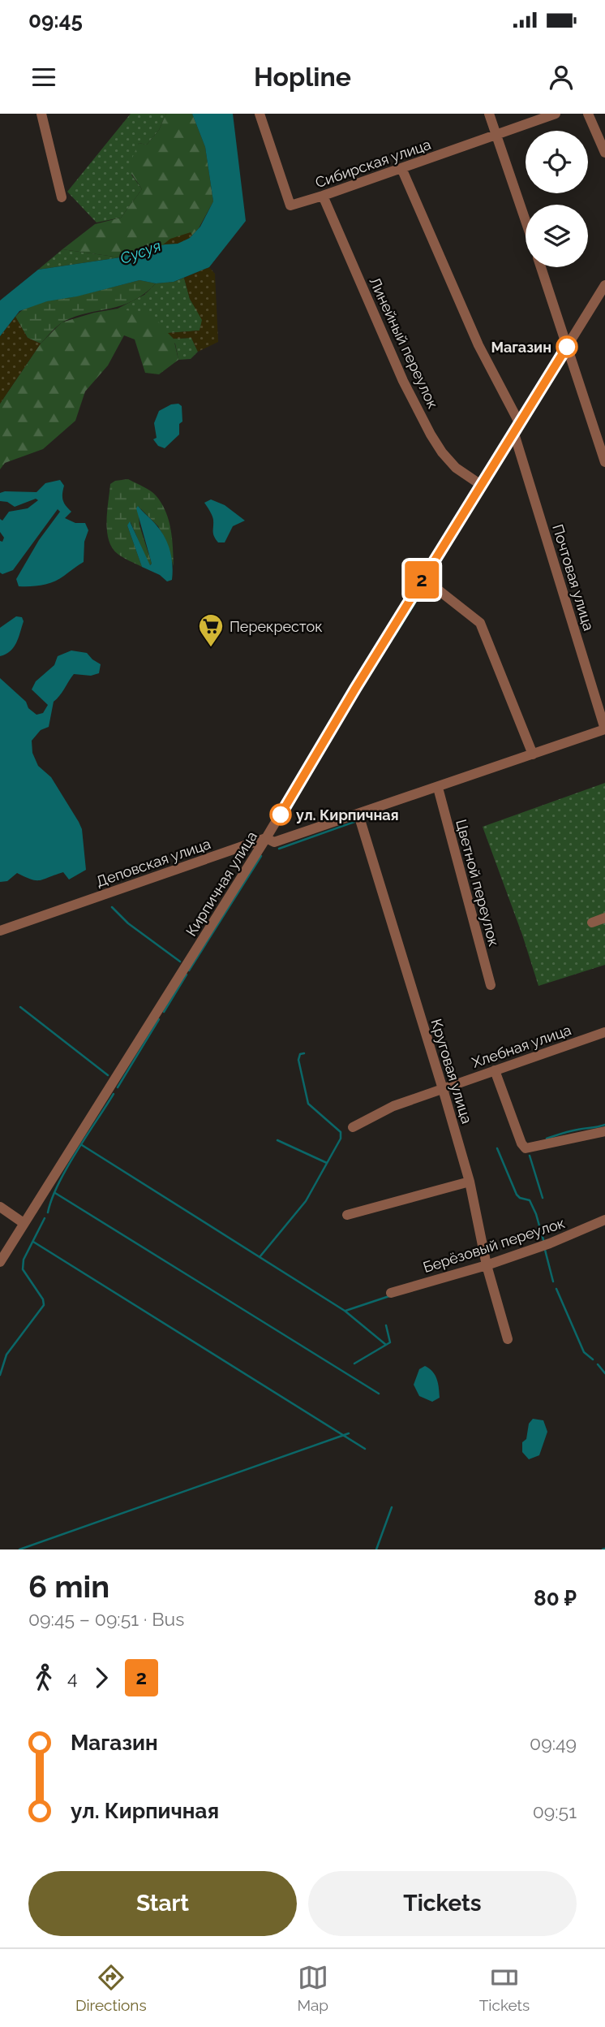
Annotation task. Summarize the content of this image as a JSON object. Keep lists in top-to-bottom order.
{
  "streets": {
    "street": [
      "Сибирская улица",
      "Линейный переулок",
      "Почтовая улица",
      "Деповская улица",
      "Цветной переулок",
      "Кирпичная улица",
      "Хлебная улица",
      "Круговая улица",
      "Берёзовый переулок"
    ]
  },
  "crossings": [
    ["Сибирская улица", "Линейный переулок"],
    ["Линейный переулок", "Кирпичная улица"],
    ["Почтовая улица", "Деповская улица"],
    ["Почтовая улица", "Кирпичная улица"],
    ["Деповская улица", "Цветной переулок"],
    ["Деповская улица", "Кирпичная улица"],
    ["Деповская улица", "Круговая улица"],
    ["Хлебная улица", "Круговая улица"],
    ["Круговая улица", "Берёзовый переулок"]
  ],
  "water": ["Сусуя"],
  "places": {
    "other": ["Магазин", "ул. Кирпичная"],
    "supermarket": ["Перекресток"]
  },
  "lines": ["bus line 2"],
  "page": {
    "status": "09:45",
    "header": "Hopline",
    "on_map": "2",
    "heading": ["6 min", "09:45 – 09:51 · Bus", "80 ₽"],
    "legs": ["4", "2"],
    "list": [
      {
        "name": "Магазин",
        "value": "09:49"
      },
      {
        "name": "ул. Кирпичная",
        "value": "09:51"
      }
    ],
    "buttons": ["Start", "Tickets"],
    "tabs": ["Directions", "Map", "Tickets"]
  }
}
